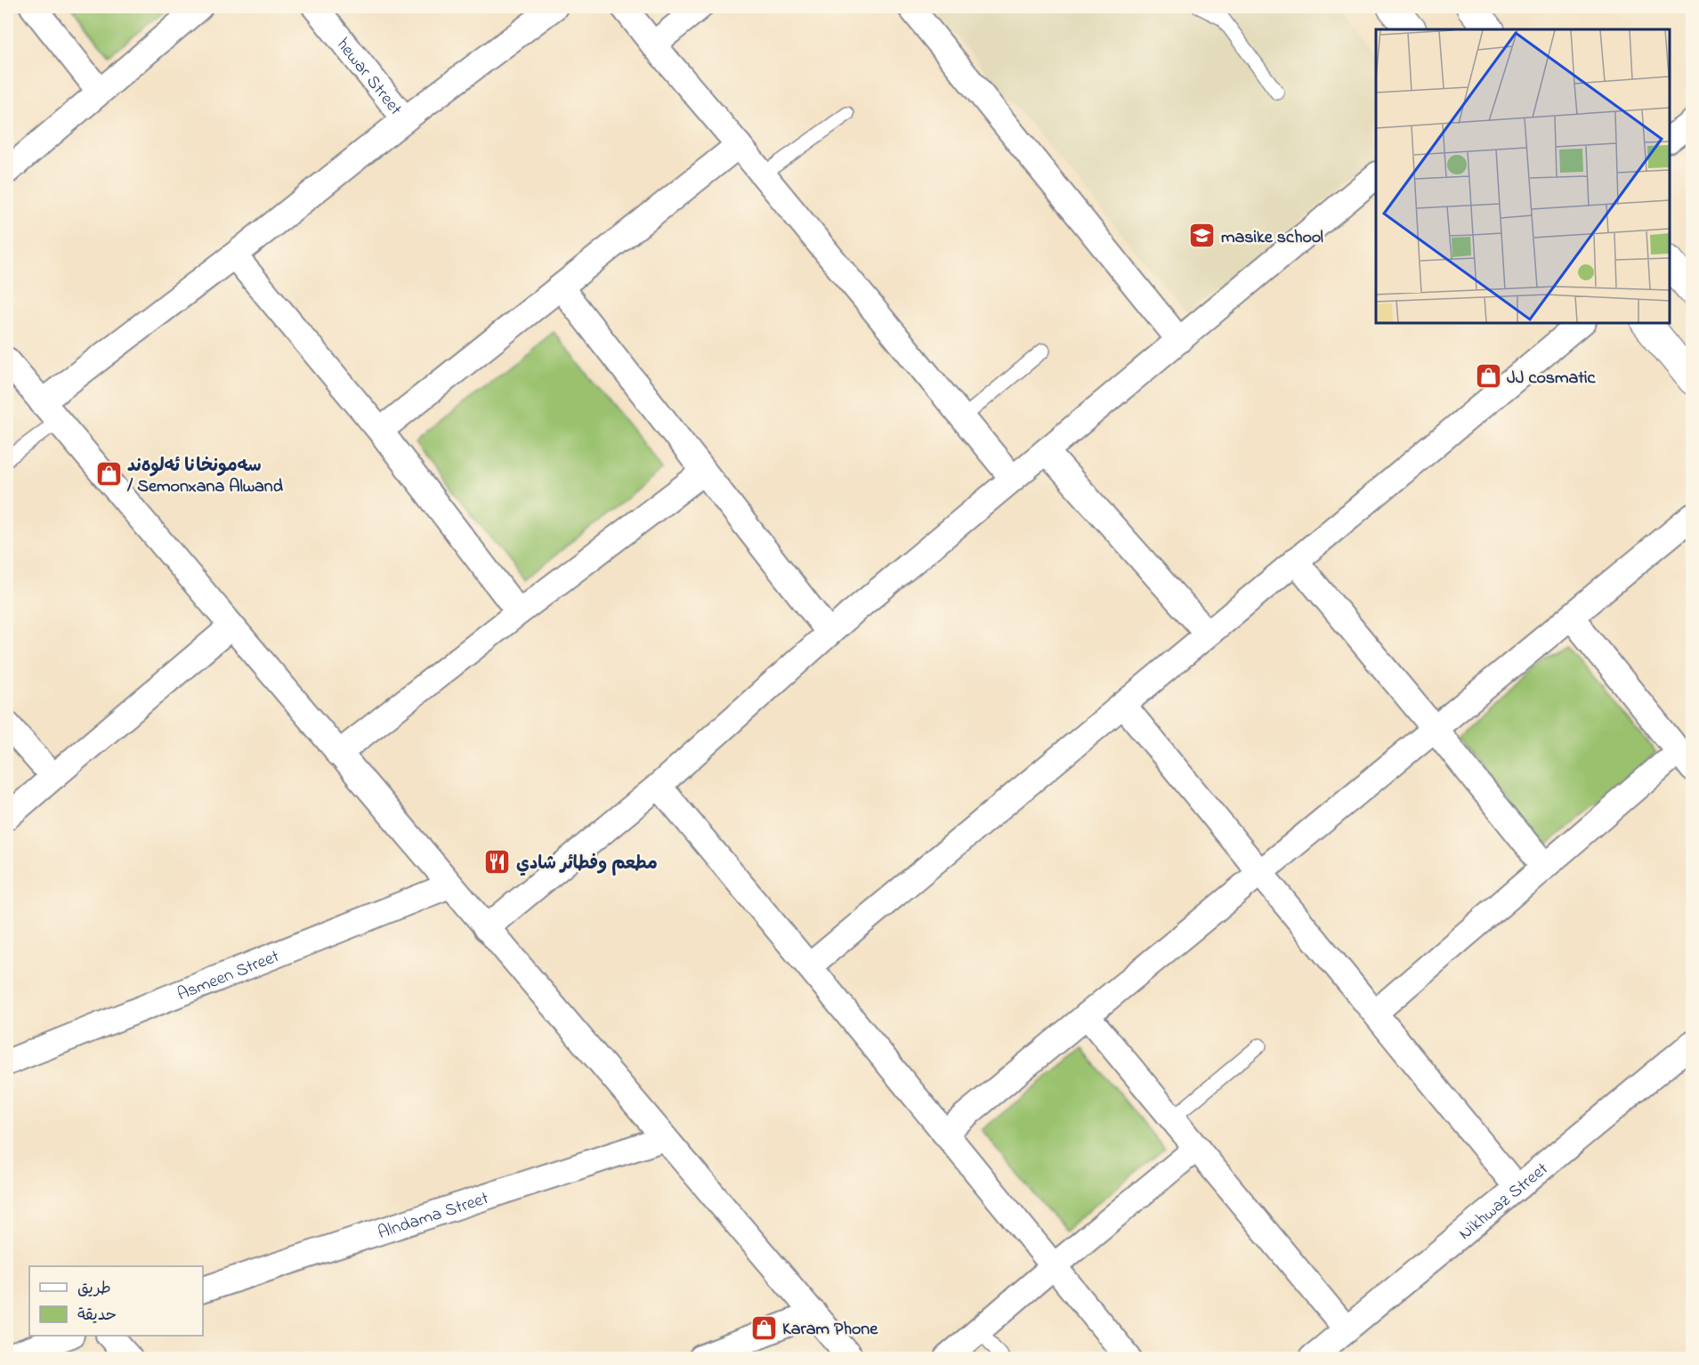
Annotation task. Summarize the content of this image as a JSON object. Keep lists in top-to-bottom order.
{
  "streets": {
    "street": [
      "hewar Street",
      "Asmeen Street",
      "Nikhwaz Street",
      "Alndama Street"
    ]
  },
  "places": {
    "school or university": ["masike school"],
    "shop": ["JJ cosmatic", "سەمونخانا ئەلوەند / Semonxana Alwand", "Karam Phone"],
    "restaurant": ["مطعم وفطائر شادي"]
  },
  "legend": ["طريق", "حديقة"]
}
